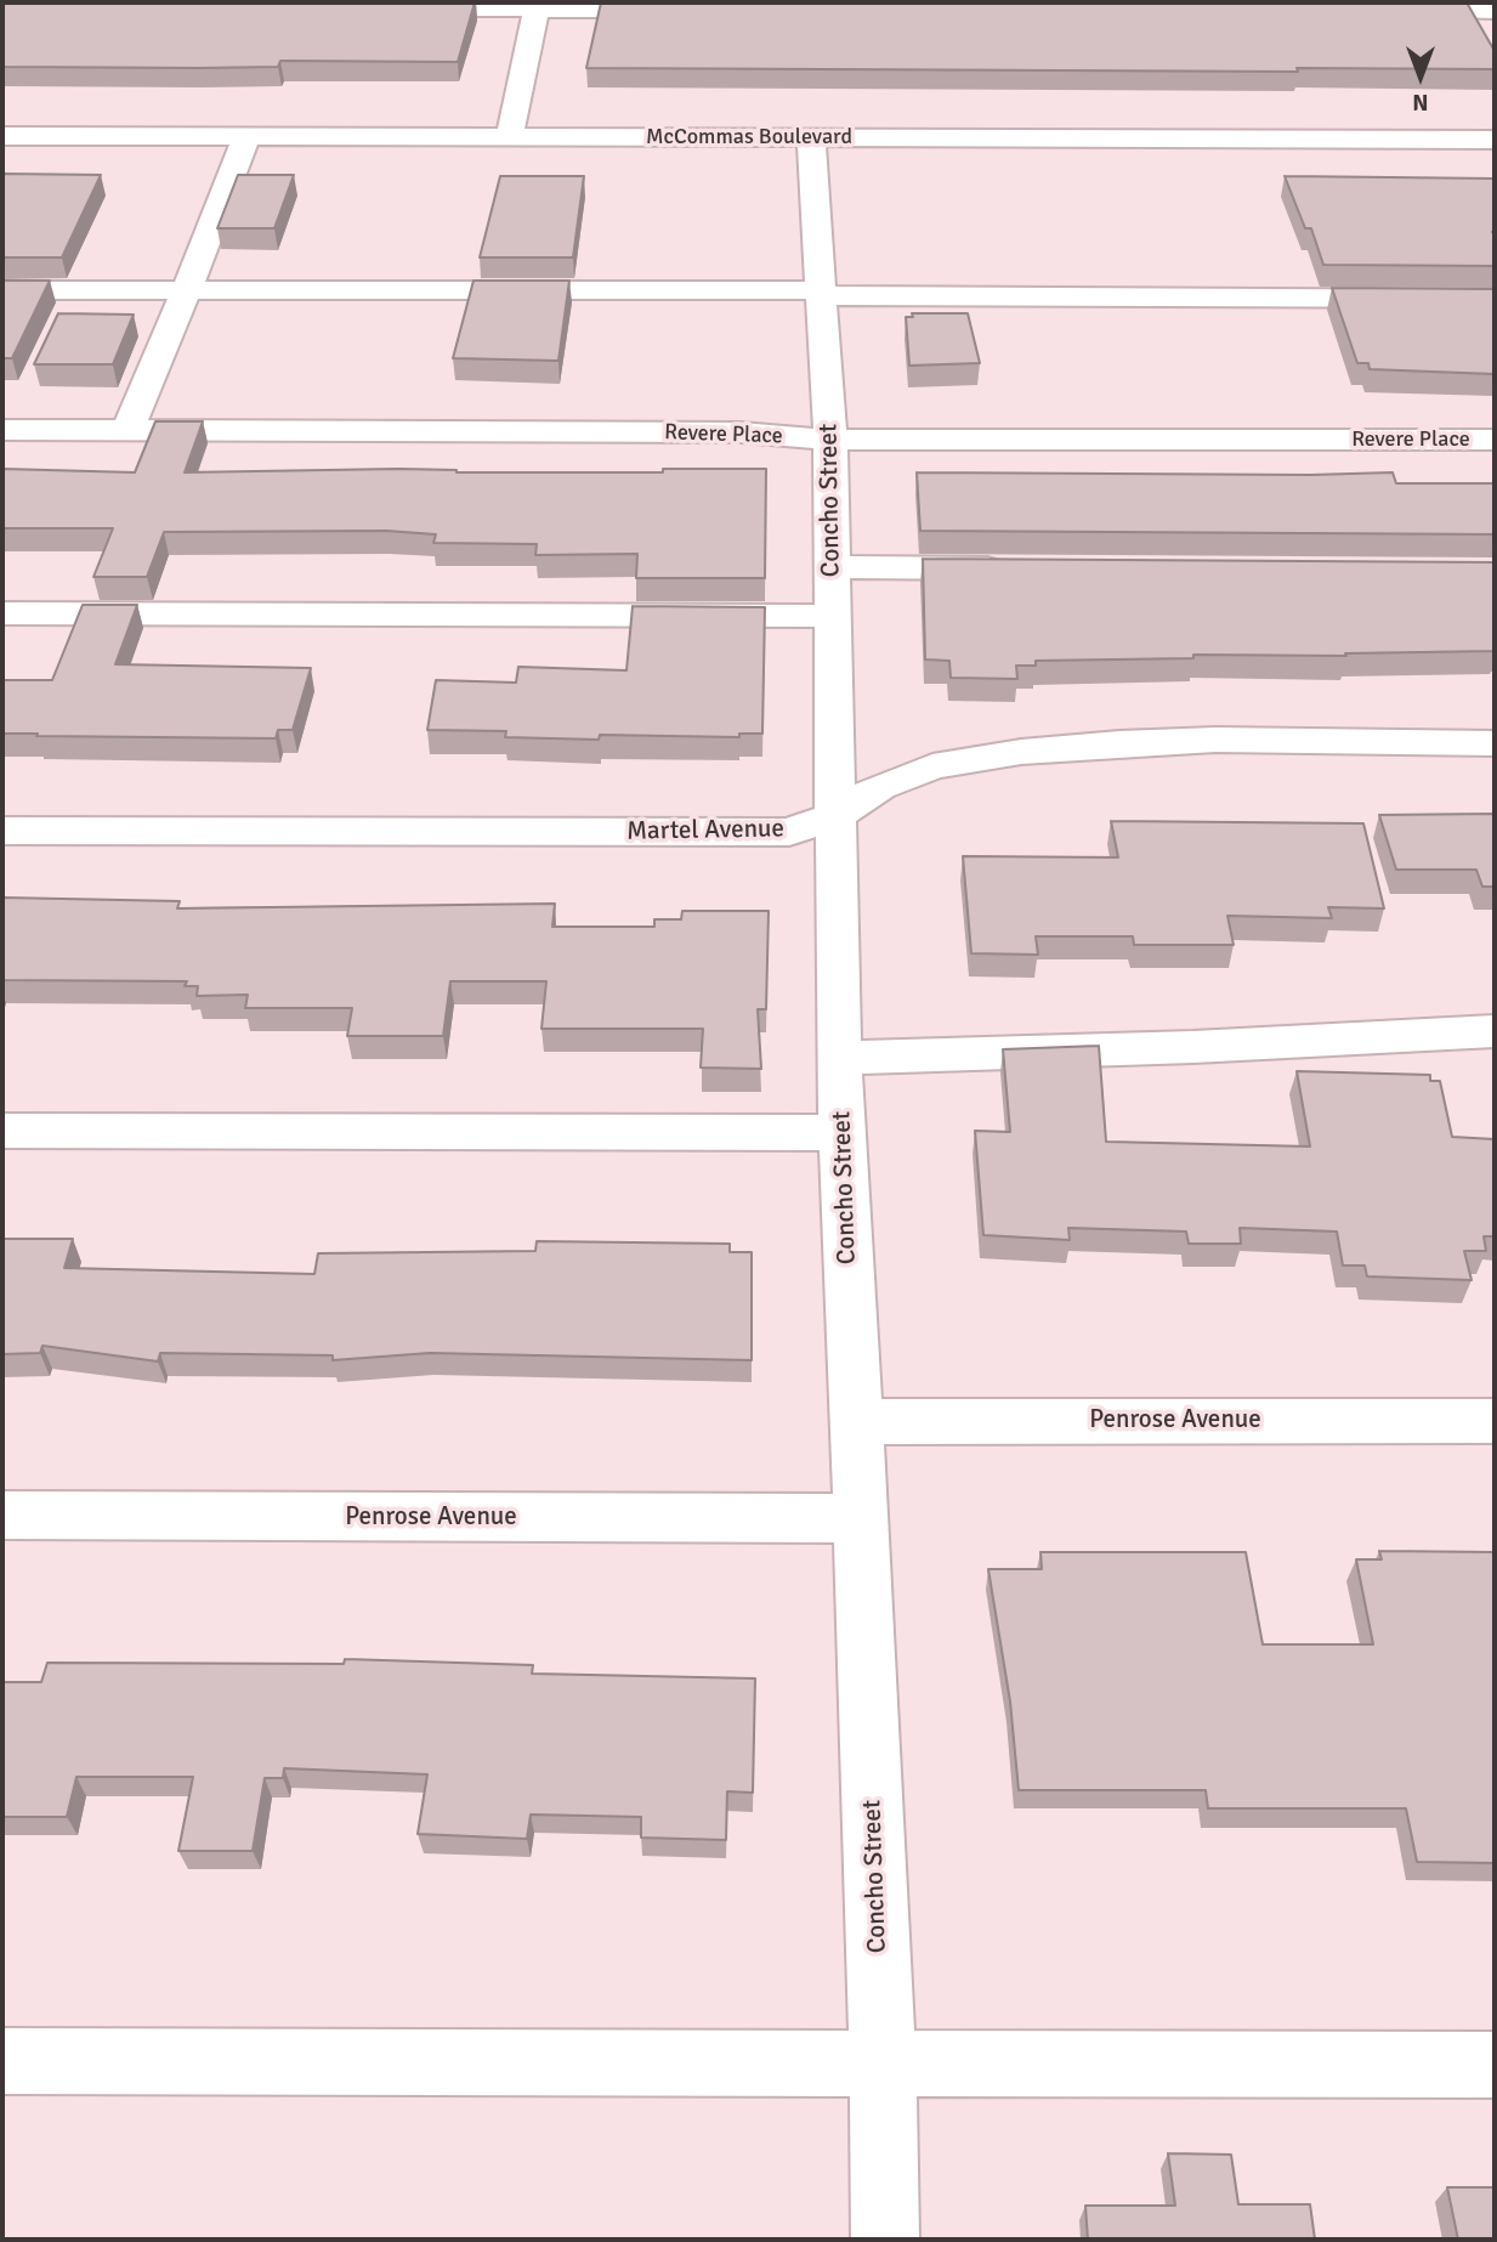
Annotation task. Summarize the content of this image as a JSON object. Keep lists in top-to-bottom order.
{
  "streets": {
    "street": [
      "McCommas Boulevard",
      "Revere Place",
      "Concho Street",
      "Martel Avenue",
      "Penrose Avenue"
    ]
  },
  "crossings": [
    ["McCommas Boulevard", "Concho Street"],
    ["Revere Place", "Concho Street"],
    ["Concho Street", "Martel Avenue"],
    ["Concho Street", "Penrose Avenue"]
  ],
  "north": "bottom"
}
